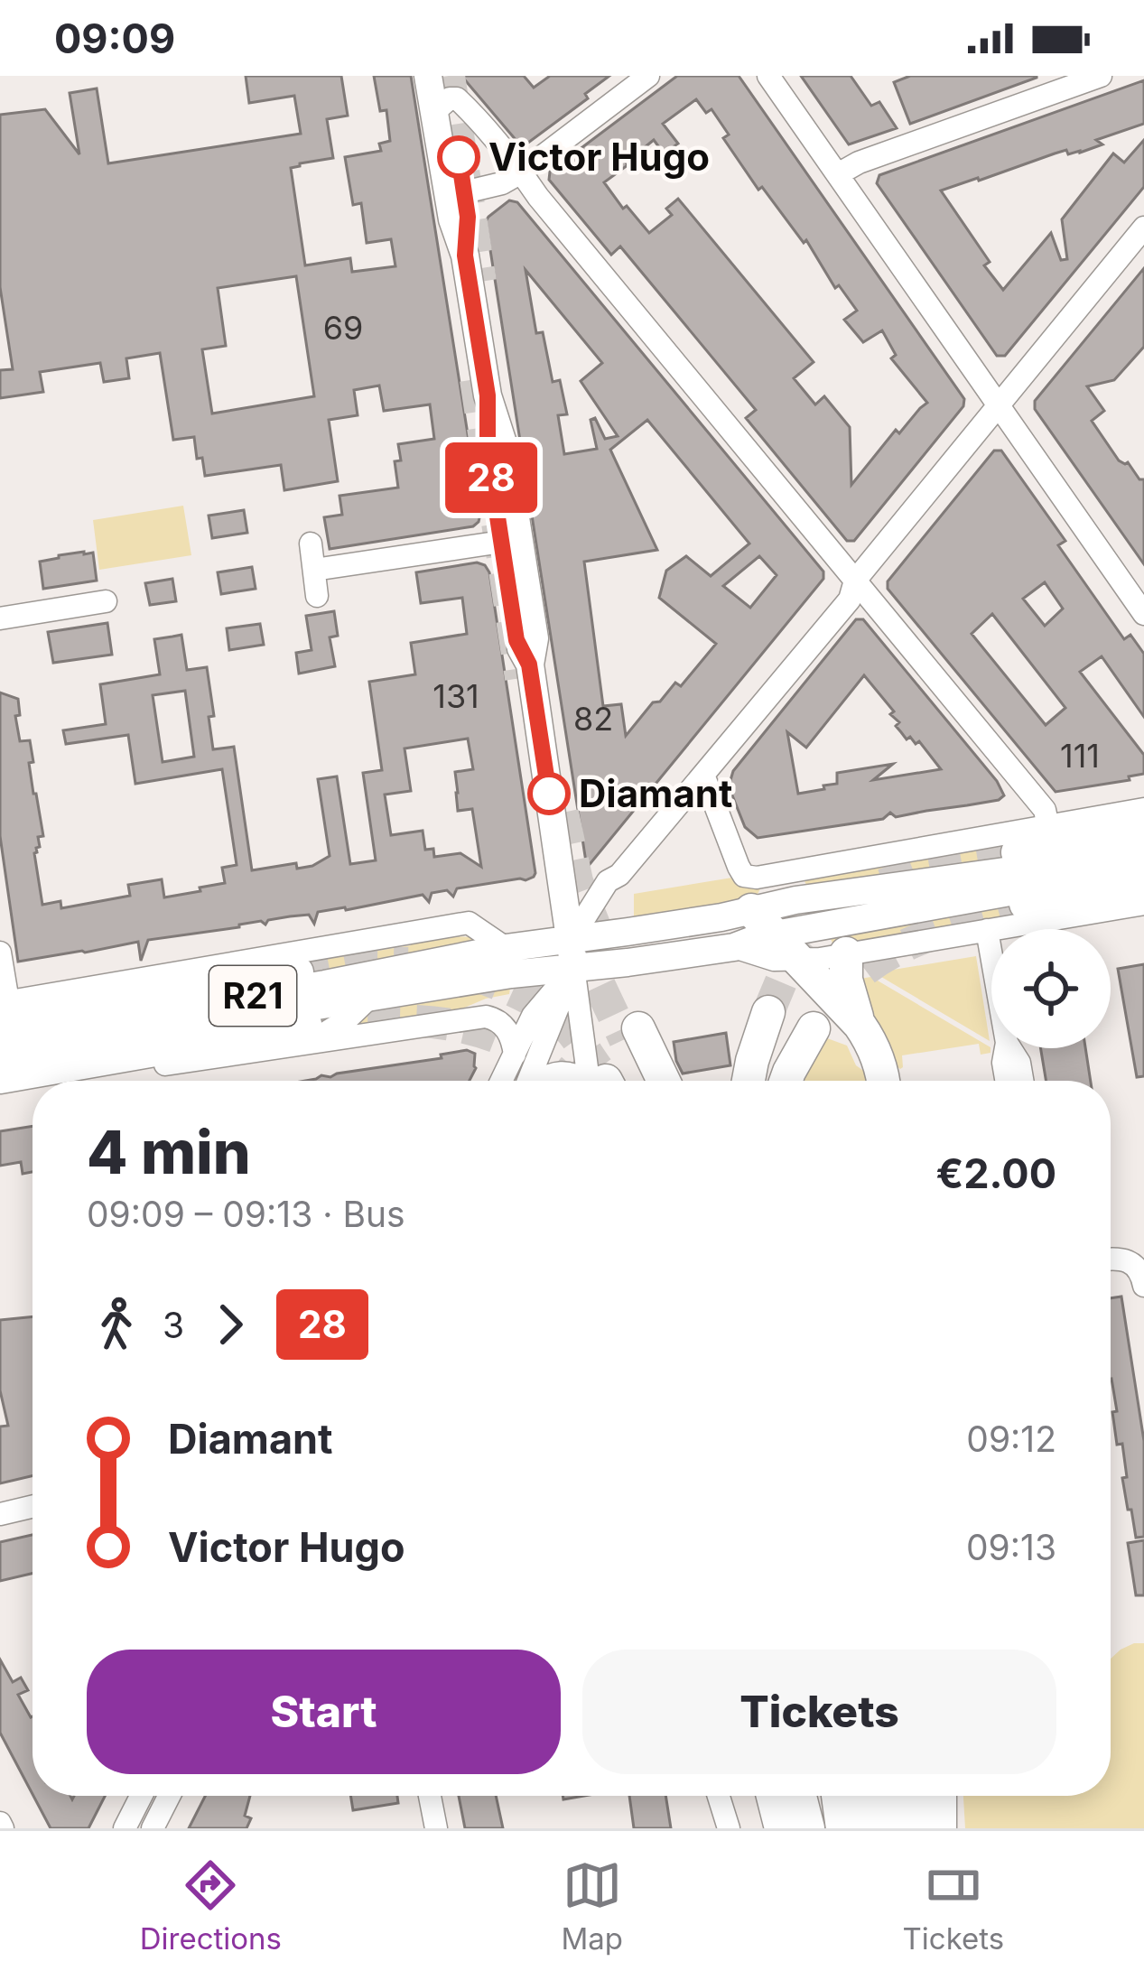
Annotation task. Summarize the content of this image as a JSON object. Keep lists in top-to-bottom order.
{
  "streets": {
    "main road": ["R21"]
  },
  "places": ["Victor Hugo", "Diamant"],
  "lines": ["bus line 28"],
  "house_numbers": [
    "69",
    "131",
    "82",
    "111"
  ],
  "page": {
    "status": "09:09",
    "on_map": "28",
    "heading": ["4 min", "09:09 – 09:13 · Bus", "€2.00"],
    "legs": ["3", "28"],
    "list": [
      {
        "name": "Diamant",
        "value": "09:12"
      },
      {
        "name": "Victor Hugo",
        "value": "09:13"
      }
    ],
    "buttons": ["Start", "Tickets"],
    "tabs": ["Directions", "Map", "Tickets"]
  }
}
